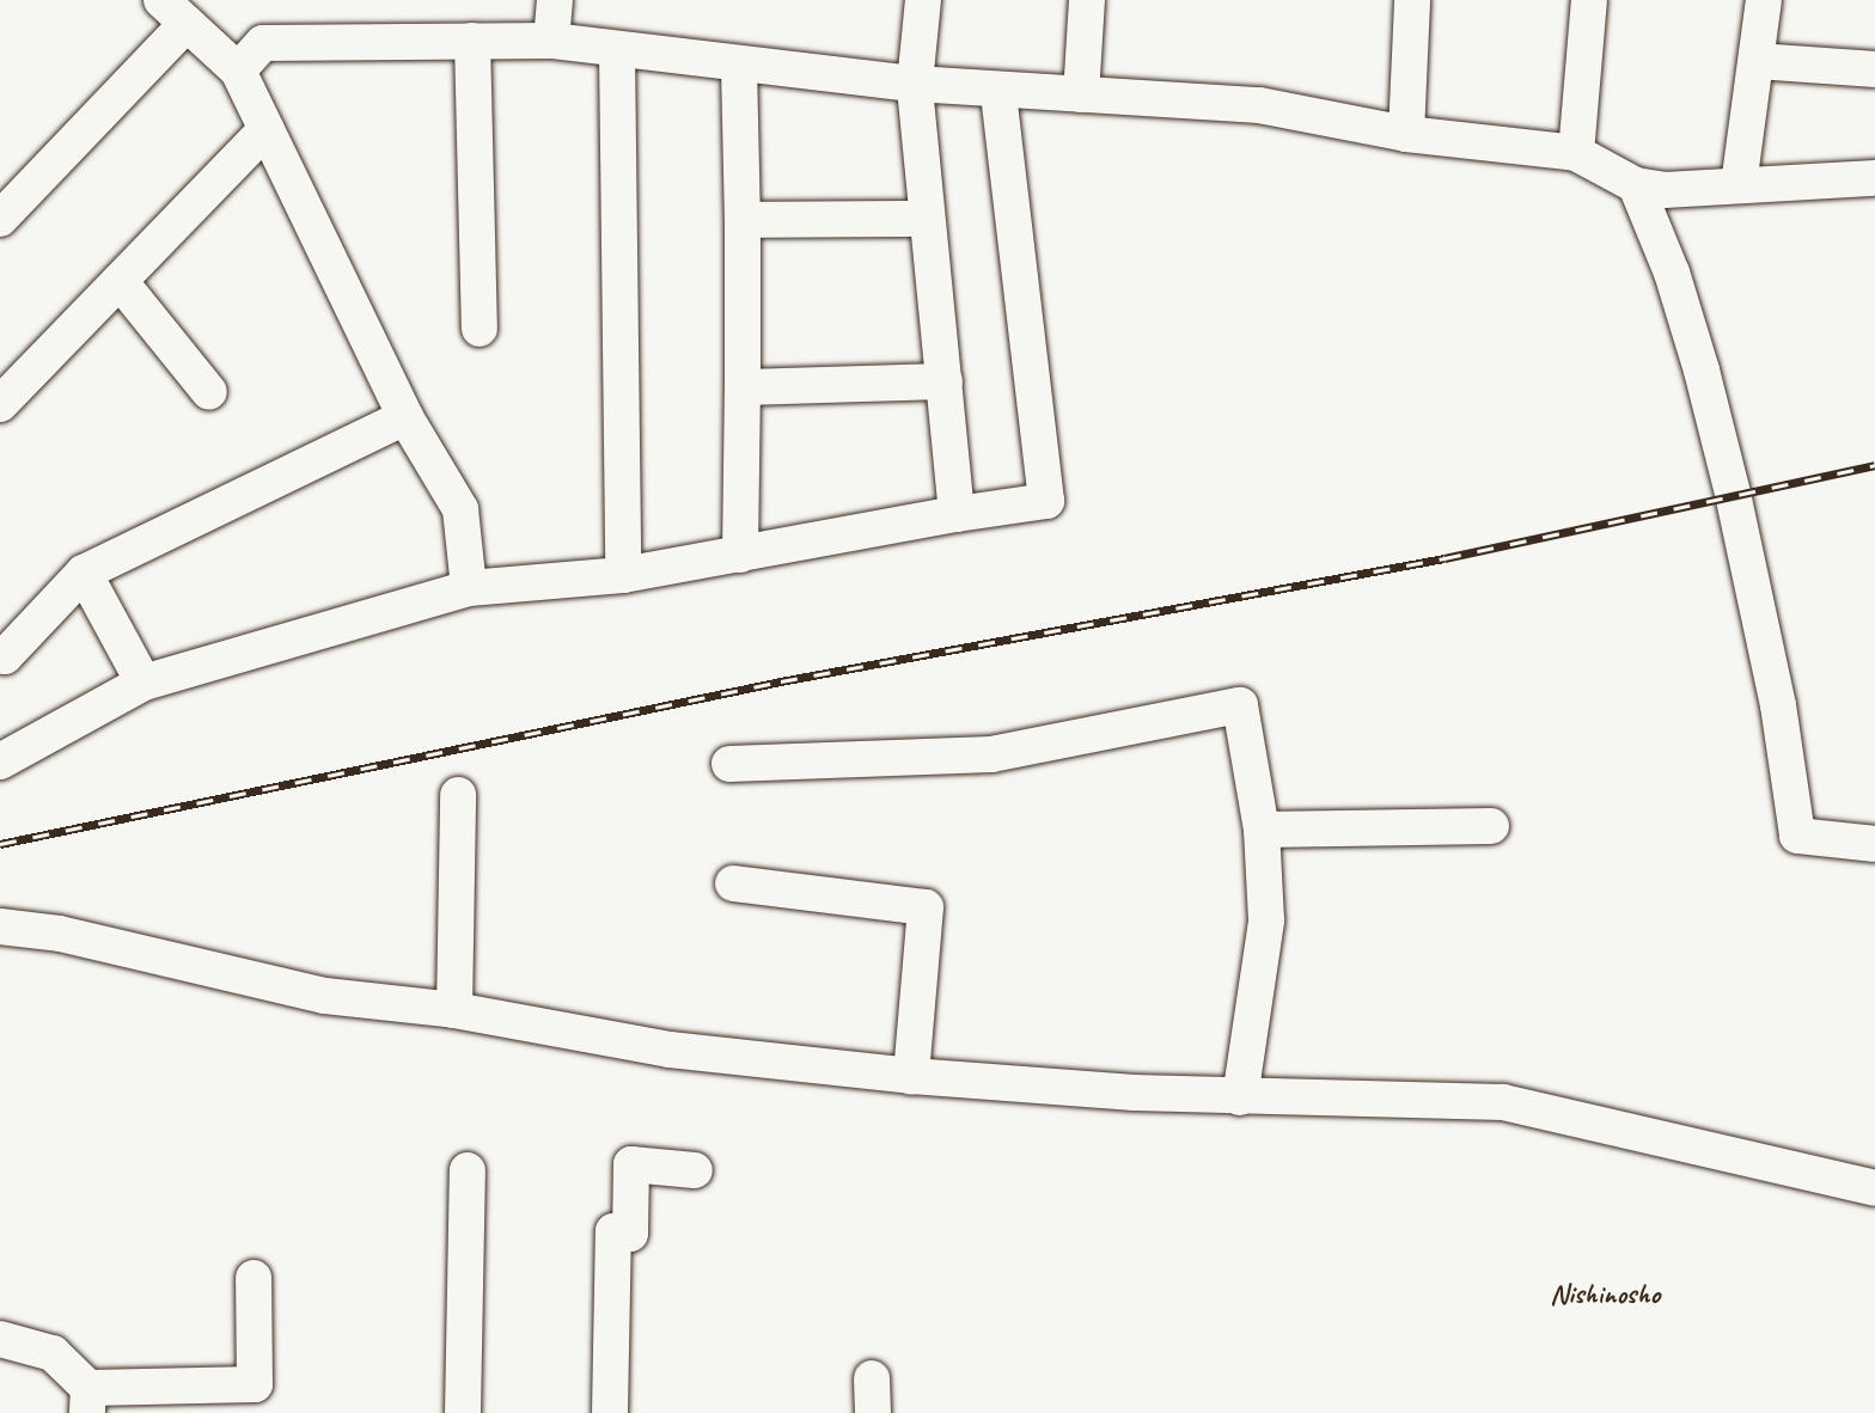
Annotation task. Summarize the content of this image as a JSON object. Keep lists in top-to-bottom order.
{
  "districts": ["Nishinosho"]
}
